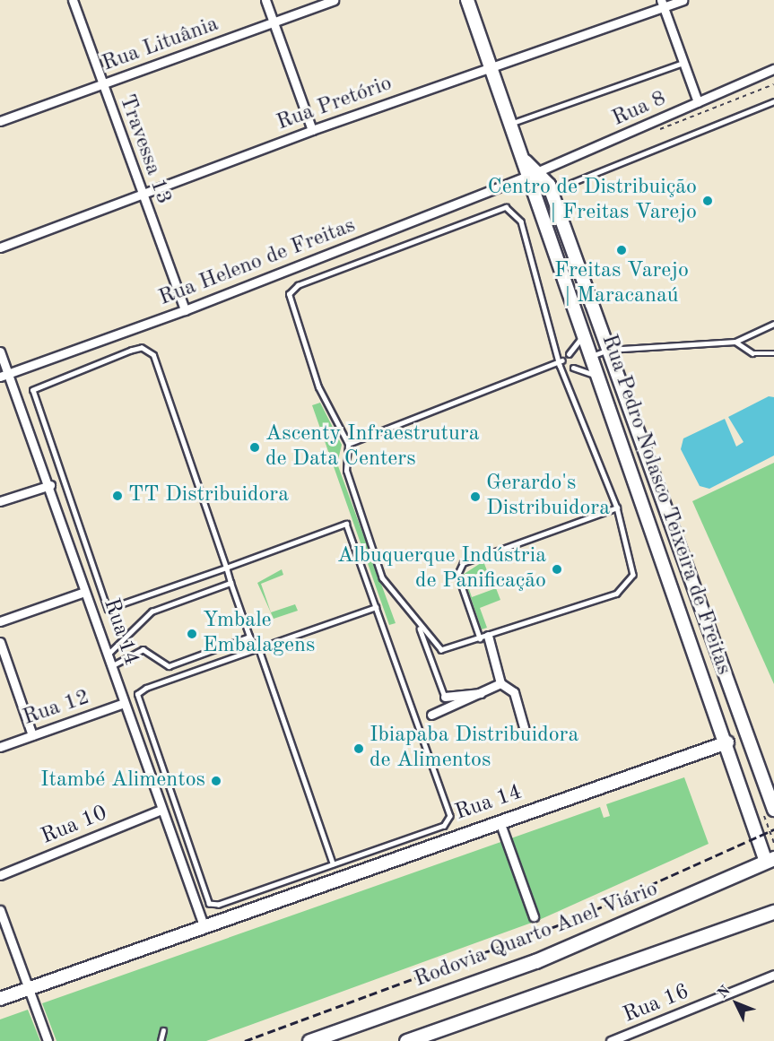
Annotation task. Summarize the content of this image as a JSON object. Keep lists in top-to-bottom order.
{
  "streets": {
    "highway": ["Rodovia Quarto Anel Viário"],
    "main road": ["Rua Pedro Nolasco Teixeira de Freitas", "Rua 14"],
    "street": [
      "Rua Lituânia",
      "Rua Pretório",
      "Rua 8",
      "Travessa 13",
      "Rua Heleno de Freitas",
      "Rua 12",
      "Rua 10",
      "Rua 16"
    ]
  },
  "crossings": [
    ["Rua Lituânia", "Travessa 13"],
    ["Rua Pretório", "Travessa 13"],
    ["Rua Pretório", "Rua Pedro Nolasco Teixeira de Freitas"],
    ["Rua 8", "Rua Heleno de Freitas"],
    ["Rua 8", "Rua Pedro Nolasco Teixeira de Freitas"],
    ["Travessa 13", "Rua Heleno de Freitas"],
    ["Rua Heleno de Freitas", "Rua Pedro Nolasco Teixeira de Freitas"],
    ["Rua Heleno de Freitas", "Rua 14"],
    ["Rua Pedro Nolasco Teixeira de Freitas", "Rua 14"],
    ["Rua Pedro Nolasco Teixeira de Freitas", "Rodovia Quarto Anel Viário"],
    ["Rua 14", "Rua 12"],
    ["Rua 14", "Rua 10"]
  ],
  "places": [
    "Centro de Distribuição | Freitas Varejo",
    "Freitas Varejo | Maracanaú",
    "Ascenty Infraestrutura de Data Centers",
    "TT Distribuidora",
    "Gerardo's Distribuidora",
    "Albuquerque Indústria de Panificação",
    "Ymbale Embalagens",
    "Ibiapaba Distribuidora de Alimentos",
    "Itambé Alimentos"
  ],
  "north": "top left"
}
